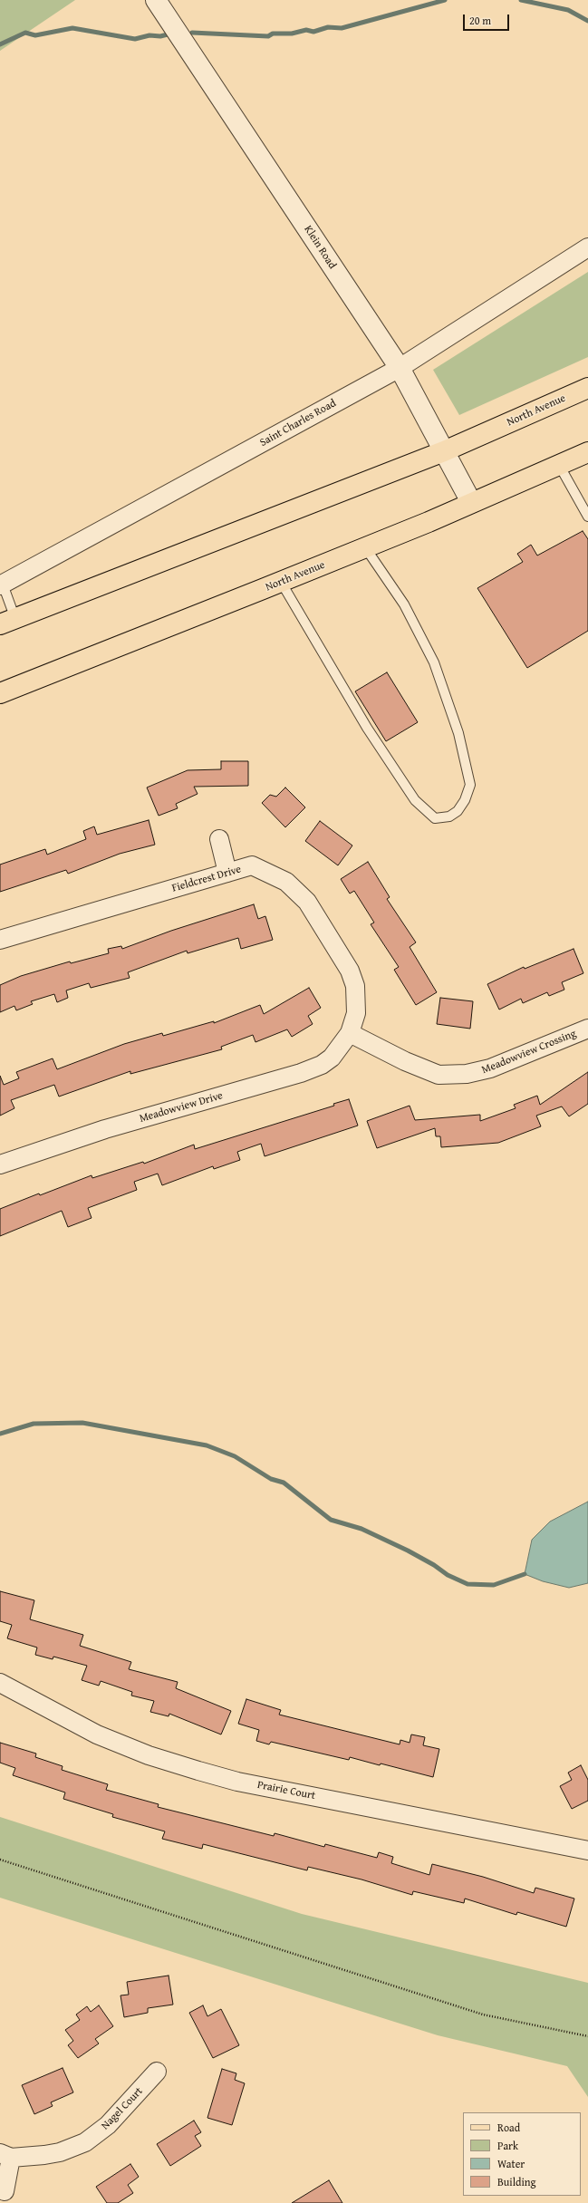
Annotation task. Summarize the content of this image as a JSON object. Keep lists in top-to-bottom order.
{
  "streets": {
    "main road": ["North Avenue"],
    "street": [
      "Klein Road",
      "Saint Charles Road",
      "Fieldcrest Drive",
      "Meadowview Crossing",
      "Meadowview Drive",
      "Prairie Court",
      "Nagel Court"
    ]
  },
  "crossings": [
    ["Klein Road", "North Avenue"],
    ["Klein Road", "Saint Charles Road"],
    ["Fieldcrest Drive", "Meadowview Crossing"],
    ["Fieldcrest Drive", "Meadowview Drive"],
    ["Meadowview Crossing", "Meadowview Drive"]
  ],
  "legend": [
    "Road",
    "Park",
    "Water",
    "Building"
  ],
  "scale_bar": "20 m"
}
